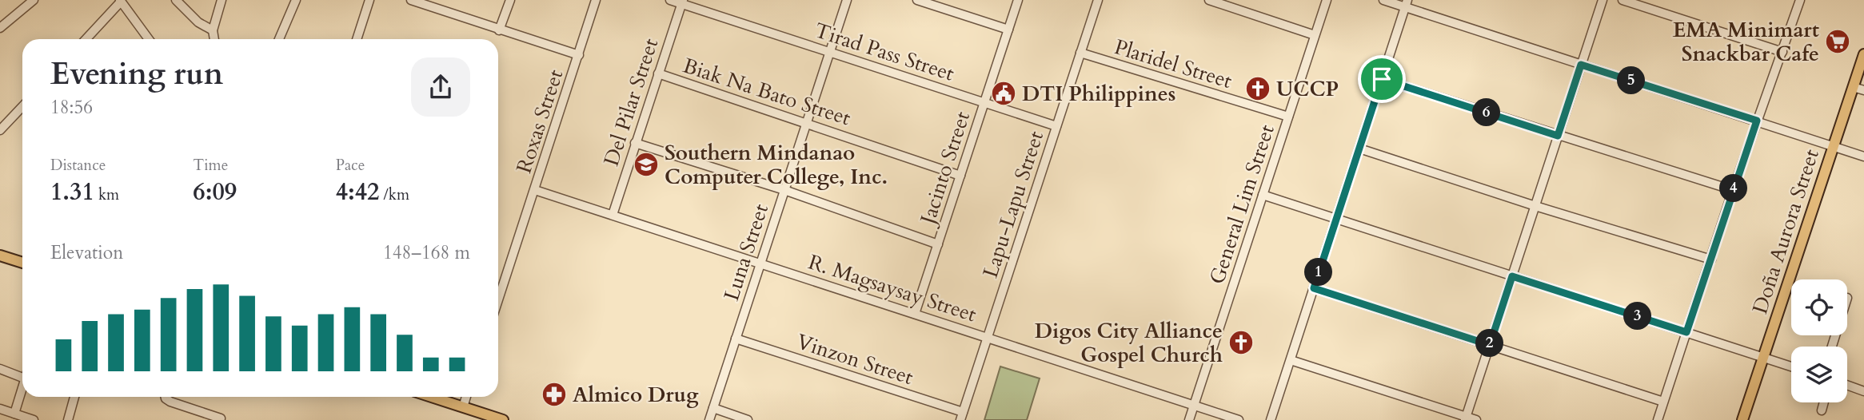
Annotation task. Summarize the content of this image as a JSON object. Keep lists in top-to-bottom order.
{
  "streets": {
    "main road": ["Doña Aurora Street"],
    "street": [
      "Tirad Pass Street",
      "Plaridel Street",
      "Biak Na Bato Street",
      "Del Pilar Street",
      "Roxas Street",
      "Jacinto Street",
      "Lapu-Lapu Street",
      "General Lim Street",
      "Luna Street",
      "R. Magsaysay Street",
      "Vinzon Street"
    ]
  },
  "crossings": [
    ["Tirad Pass Street", "Del Pilar Street"],
    ["Tirad Pass Street", "Jacinto Street"],
    ["Tirad Pass Street", "Lapu-Lapu Street"],
    ["Tirad Pass Street", "Luna Street"],
    ["Plaridel Street", "Lapu-Lapu Street"],
    ["Plaridel Street", "General Lim Street"],
    ["Biak Na Bato Street", "Del Pilar Street"],
    ["Biak Na Bato Street", "Jacinto Street"],
    ["Biak Na Bato Street", "Luna Street"],
    ["Del Pilar Street", "R. Magsaysay Street"],
    ["Roxas Street", "R. Magsaysay Street"],
    ["Jacinto Street", "R. Magsaysay Street"],
    ["Lapu-Lapu Street", "R. Magsaysay Street"],
    ["Lapu-Lapu Street", "Vinzon Street"],
    ["General Lim Street", "R. Magsaysay Street"],
    ["Luna Street", "R. Magsaysay Street"],
    ["Luna Street", "Vinzon Street"]
  ],
  "places": {
    "supermarket": ["EMA Minimart Snackbar Cafe"],
    "church": ["UCCP", "Digos City Alliance Gospel Church"],
    "public building": ["DTI Philippines"],
    "school or university": ["Southern Mindanao Computer College, Inc."],
    "pharmacy": ["Almico Drug"]
  },
  "page": {
    "heading": ["Evening run", "18:56"],
    "pins": [
      "5",
      "6",
      "4",
      "1",
      "3",
      "2"
    ],
    "stats": [
      ["Distance", "1.31 km"],
      ["Time", "6:09"],
      ["Pace", "4:42 /km"]
    ],
    "chart": ["Elevation", "148–168 m"]
  }
}
